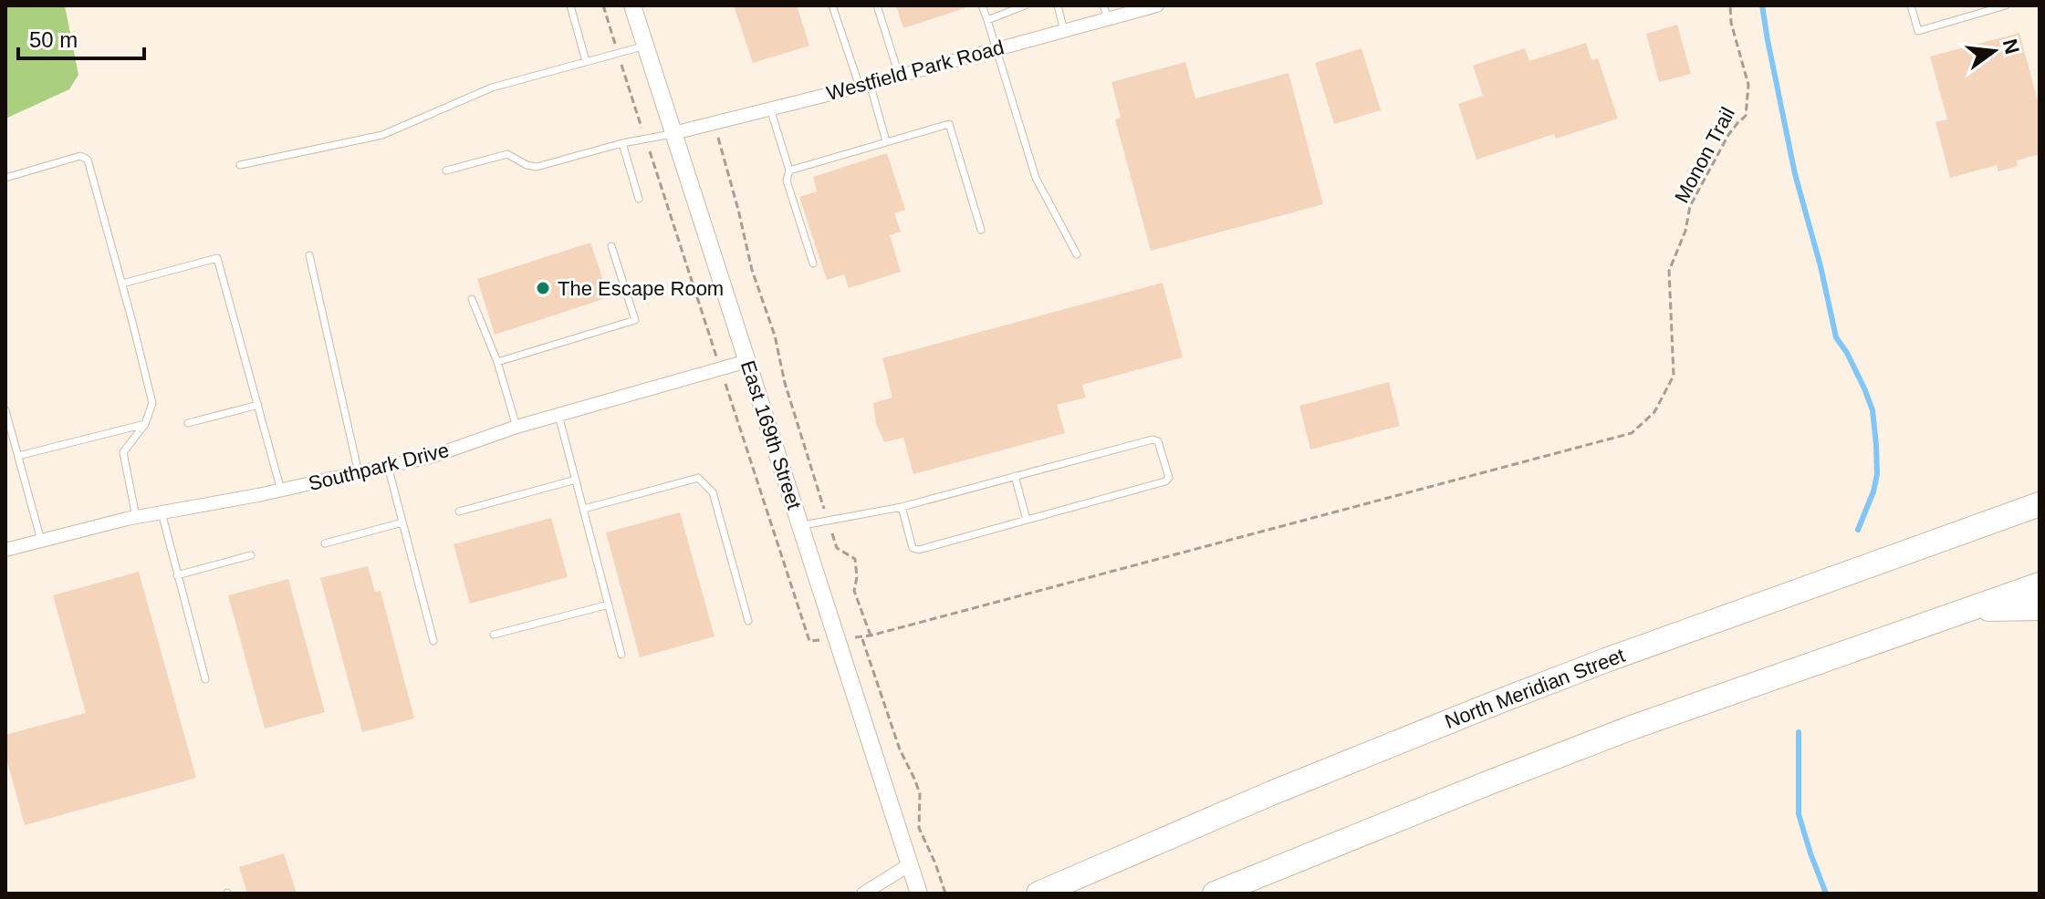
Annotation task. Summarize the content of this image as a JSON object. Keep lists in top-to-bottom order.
{
  "streets": {
    "highway": ["North Meridian Street"],
    "street": ["Westfield Park Road", "East 169th Street", "Southpark Drive"],
    "path": ["Monon Trail"]
  },
  "crossings": [
    ["Westfield Park Road", "East 169th Street"],
    ["East 169th Street", "Southpark Drive"]
  ],
  "places": ["The Escape Room"],
  "scale_bar": "50 m",
  "north": "right"
}
